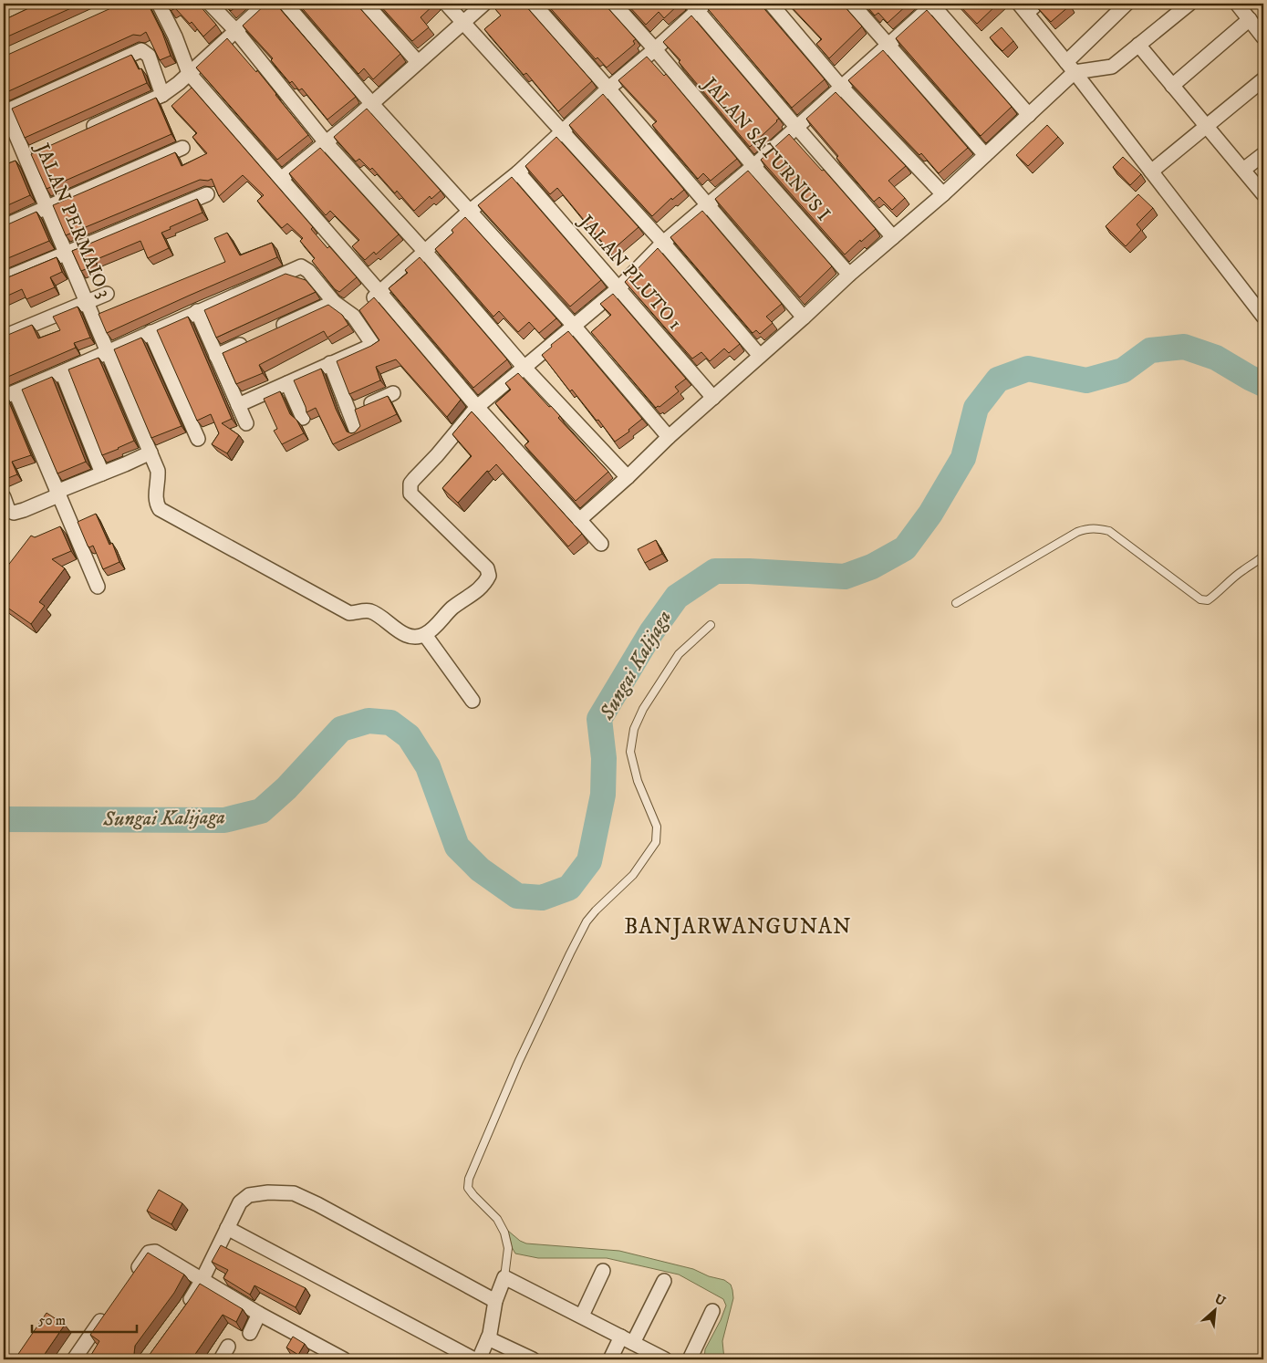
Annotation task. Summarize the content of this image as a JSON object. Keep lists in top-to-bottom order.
{
  "streets": {
    "street": ["JALAN SATURNUS I", "JALAN PERMAIO 3", "JALAN PLUTO 1"]
  },
  "districts": ["BANJARWANGUNAN"],
  "water": ["Sungai Kalijaga"],
  "scale_bar": "50 m",
  "north": "top right"
}
